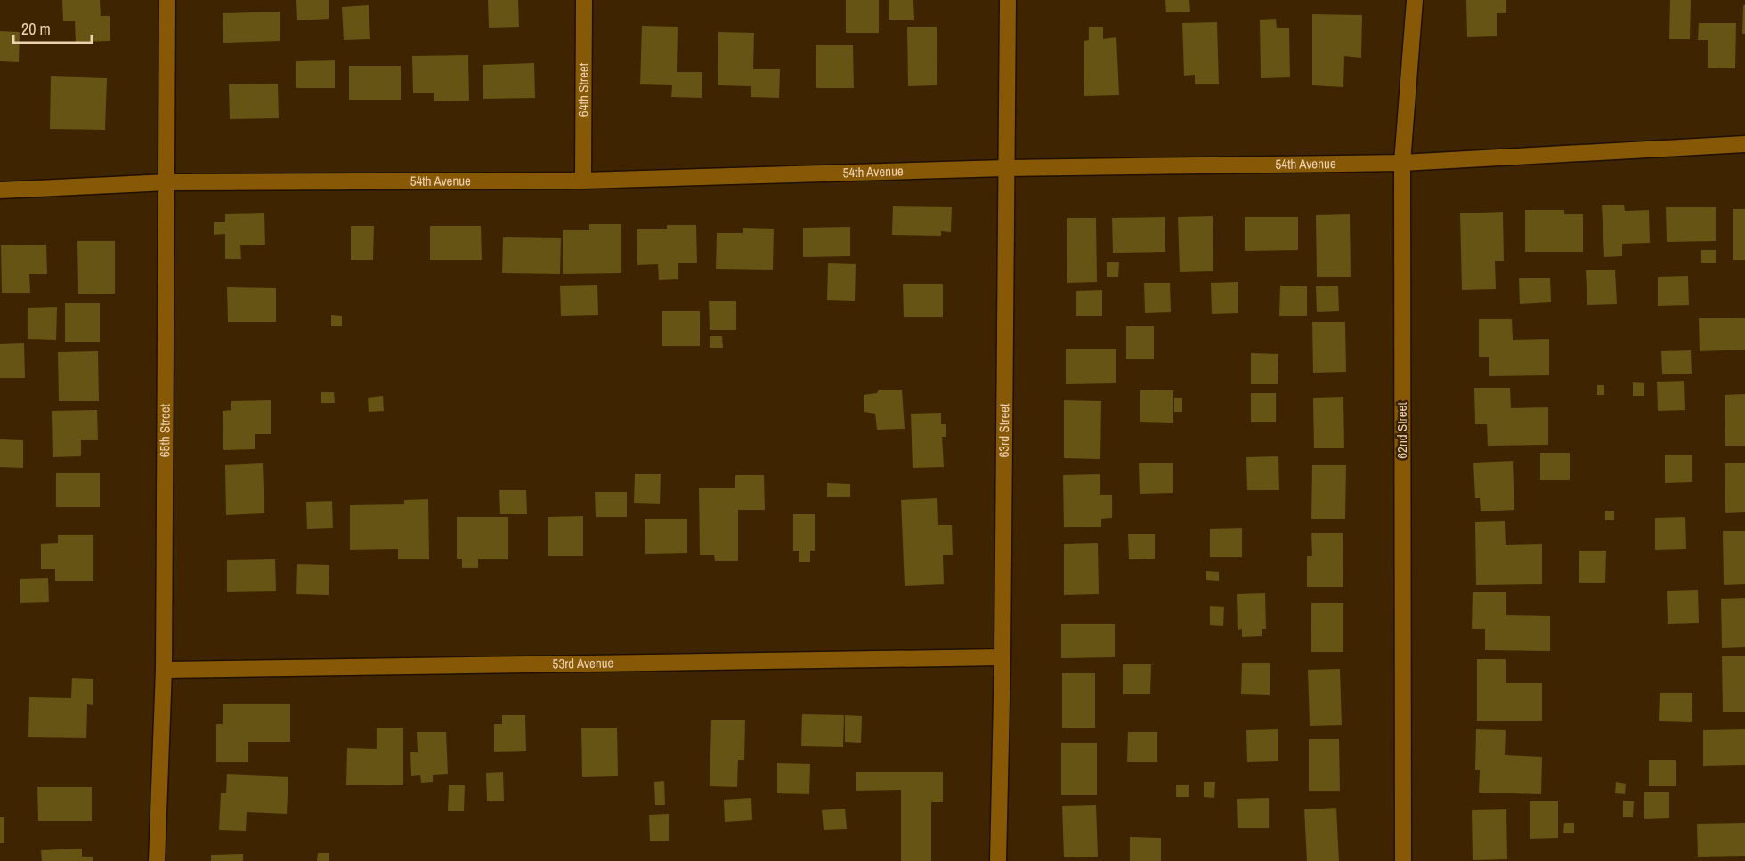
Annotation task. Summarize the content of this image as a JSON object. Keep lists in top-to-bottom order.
{
  "streets": {
    "street": [
      "64th Street",
      "54th Avenue",
      "65th Street",
      "63rd Street",
      "62nd Street",
      "53rd Avenue"
    ]
  },
  "crossings": [
    ["64th Street", "54th Avenue"],
    ["54th Avenue", "65th Street"],
    ["54th Avenue", "63rd Street"],
    ["54th Avenue", "62nd Street"],
    ["65th Street", "53rd Avenue"],
    ["63rd Street", "53rd Avenue"]
  ],
  "scale_bar": "20 m"
}
